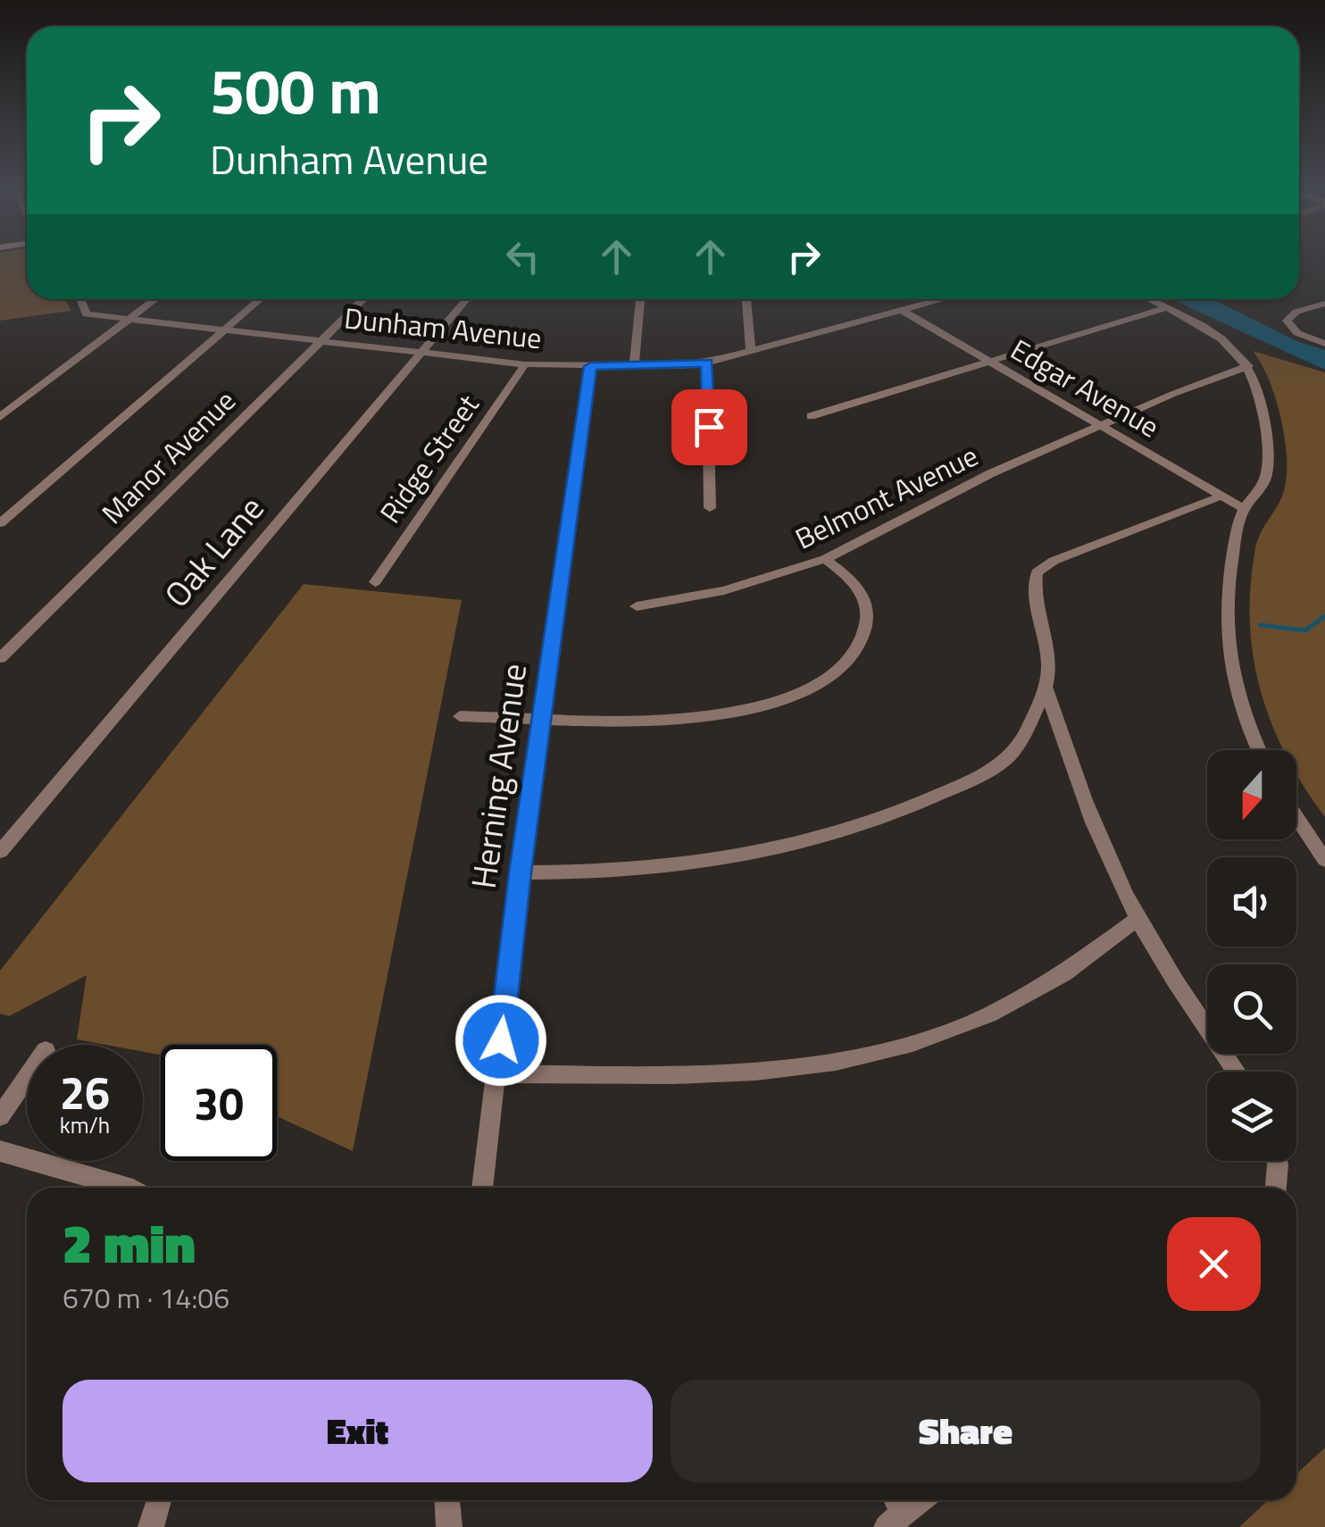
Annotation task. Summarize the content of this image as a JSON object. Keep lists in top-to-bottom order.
{
  "streets": {
    "street": [
      "Dunham Avenue",
      "Edgar Avenue",
      "Manor Avenue",
      "Ridge Street",
      "Belmont Avenue",
      "Oak Lane",
      "Herning Avenue"
    ]
  },
  "crossings": [
    ["Dunham Avenue", "Edgar Avenue"],
    ["Dunham Avenue", "Manor Avenue"],
    ["Dunham Avenue", "Ridge Street"],
    ["Dunham Avenue", "Oak Lane"],
    ["Dunham Avenue", "Herning Avenue"],
    ["Edgar Avenue", "Belmont Avenue"]
  ],
  "north": "bottom",
  "page": {
    "turn": ["500 m", "Dunham Avenue"],
    "speed": "26 km/h",
    "limit": "30",
    "heading": ["2 min", "670 m · 14:06"],
    "buttons": ["Exit", "Share"]
  }
}
